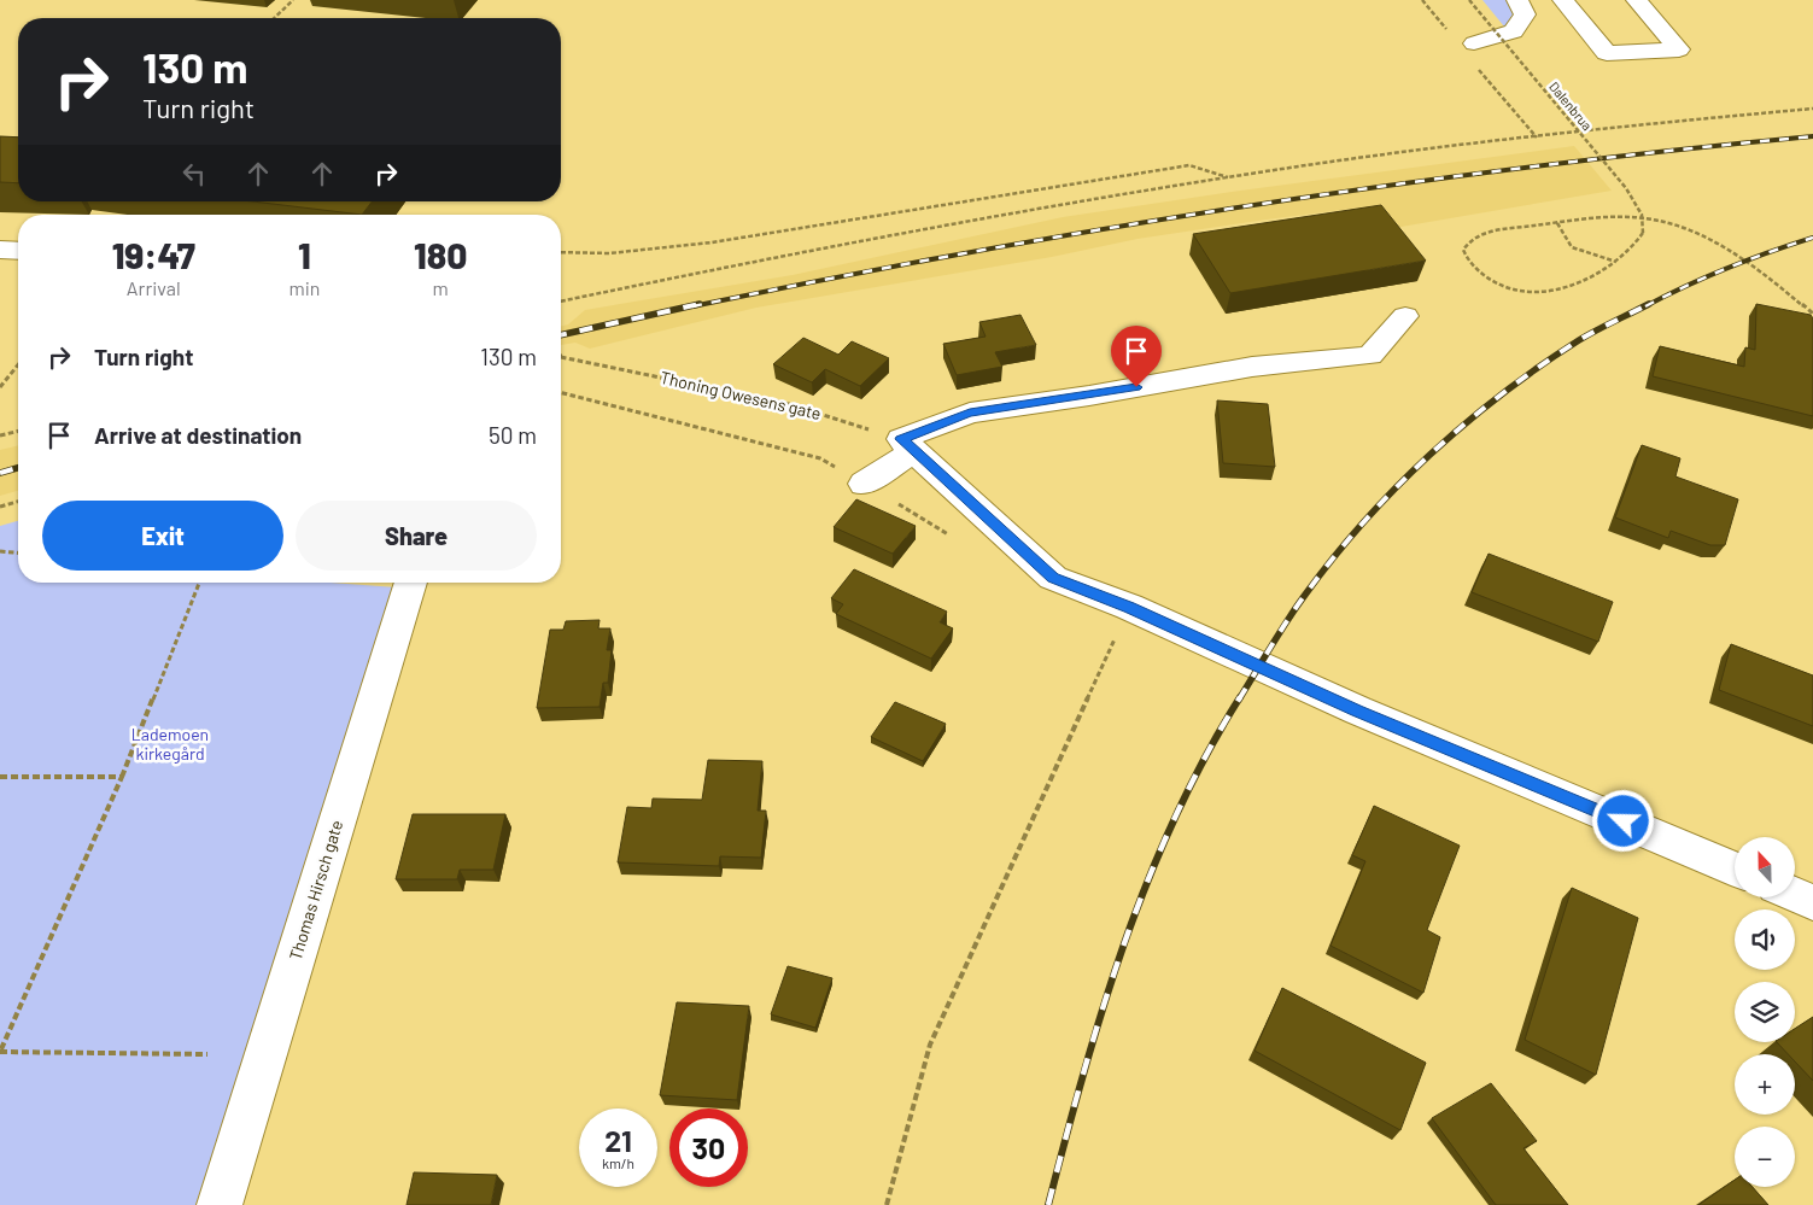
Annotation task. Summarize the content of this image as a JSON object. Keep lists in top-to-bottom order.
{
  "streets": {
    "street": ["Thomas Hirsch gate"],
    "path": ["Dalenbrua", "Thoning Owesens gate"]
  },
  "parks": ["Lademoen kirkegård"],
  "north": "top",
  "page": {
    "turn": ["130 m", "Turn right"],
    "eta": [
      "19:47",
      "Arrival",
      "1",
      "min",
      "180",
      "m"
    ],
    "list": [
      {
        "name": "Turn right",
        "value": "130 m"
      },
      {
        "name": "Arrive at destination",
        "value": "50 m"
      }
    ],
    "buttons": ["Exit", "Share"],
    "map_buttons": ["+", "−"],
    "speed": "21 km/h",
    "limit": "30"
  }
}
